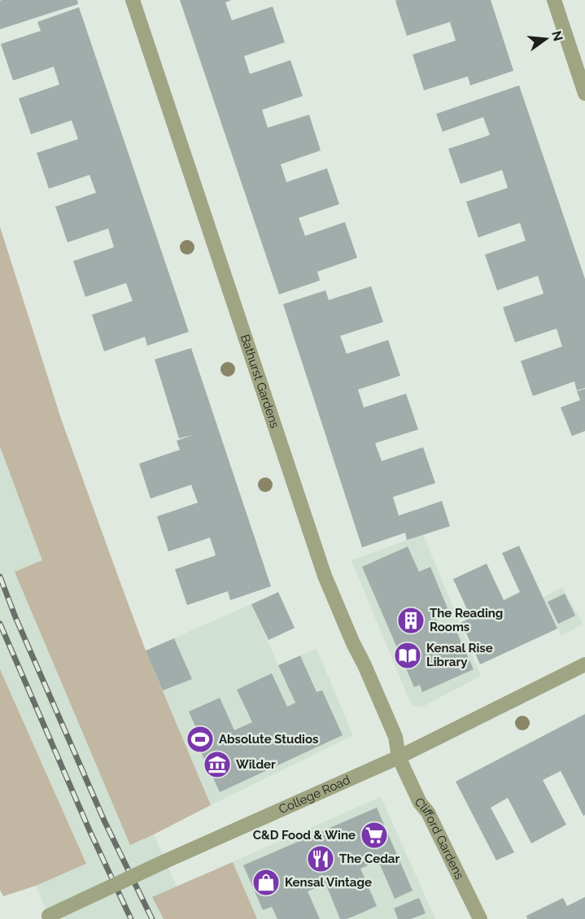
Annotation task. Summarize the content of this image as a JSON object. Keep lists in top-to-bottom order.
{
  "streets": {
    "street": ["Bathurst Gardens", "College Road", "Clifford Gardens"]
  },
  "crossings": [
    ["Bathurst Gardens", "College Road"],
    ["Bathurst Gardens", "Clifford Gardens"],
    ["College Road", "Clifford Gardens"]
  ],
  "places": {
    "building": ["The Reading Rooms"],
    "library": ["Kensal Rise Library"],
    "sports": ["Absolute Studios"],
    "museum": ["Wilder"],
    "supermarket": ["C&D Food & Wine"],
    "restaurant": ["The Cedar"],
    "shop": ["Kensal Vintage"]
  },
  "north": "right"
}
